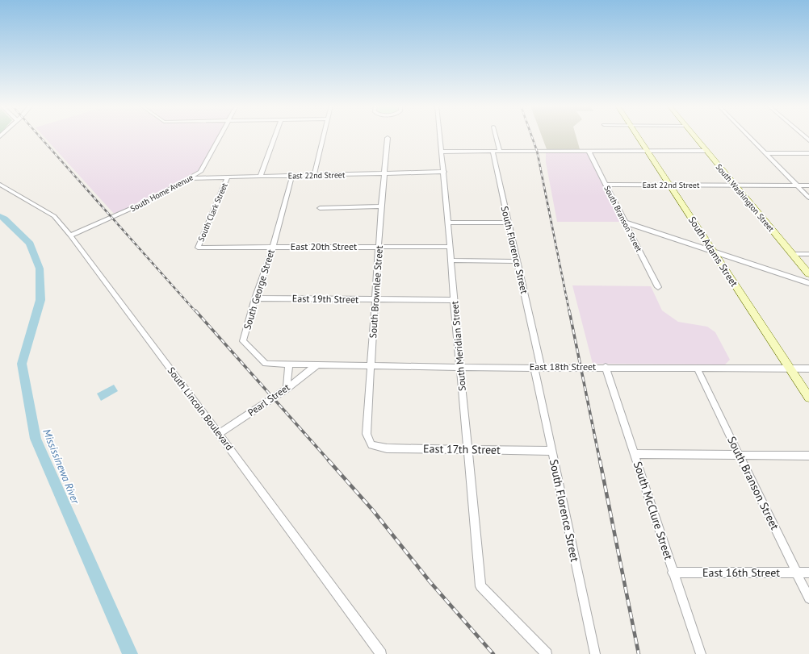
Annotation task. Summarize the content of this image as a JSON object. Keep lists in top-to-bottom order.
{
  "streets": {
    "main road": ["South Washington Street", "South Adams Street"],
    "street": [
      "East 22nd Street",
      "South Home Avenue",
      "South Clark Street",
      "South Branson Street",
      "East 20th Street",
      "South Florence Street",
      "South George Street",
      "South Brownlee Street",
      "East 19th Street",
      "South Meridian Street",
      "East 18th Street",
      "Pearl Street",
      "South Lincoln Boulevard",
      "East 17th Street",
      "South McClure Street",
      "East 16th Street"
    ]
  },
  "crossings": [
    ["East 22nd Street", "South Home Avenue"],
    ["East 22nd Street", "South Washington Street"],
    ["East 22nd Street", "South Clark Street"],
    ["East 22nd Street", "South Branson Street"],
    ["East 22nd Street", "South Adams Street"],
    ["East 22nd Street", "South George Street"],
    ["East 22nd Street", "South Brownlee Street"],
    ["East 22nd Street", "South Meridian Street"],
    ["South Home Avenue", "South Lincoln Boulevard"],
    ["South Clark Street", "East 20th Street"],
    ["South Branson Street", "East 18th Street"],
    ["South Branson Street", "East 16th Street"],
    ["East 20th Street", "South George Street"],
    ["East 20th Street", "South Brownlee Street"],
    ["East 20th Street", "South Meridian Street"],
    ["South Florence Street", "East 18th Street"],
    ["South Florence Street", "East 17th Street"],
    ["South Adams Street", "East 18th Street"],
    ["South George Street", "East 19th Street"],
    ["South George Street", "East 18th Street"],
    ["South George Street", "Pearl Street"],
    ["South Brownlee Street", "East 19th Street"],
    ["South Brownlee Street", "East 18th Street"],
    ["South Brownlee Street", "East 17th Street"],
    ["East 19th Street", "South Meridian Street"],
    ["South Meridian Street", "East 18th Street"],
    ["South Meridian Street", "East 17th Street"],
    ["East 18th Street", "Pearl Street"],
    ["East 18th Street", "South McClure Street"],
    ["Pearl Street", "South Lincoln Boulevard"],
    ["South McClure Street", "East 16th Street"]
  ],
  "water": ["Mississinewa River"]
}
